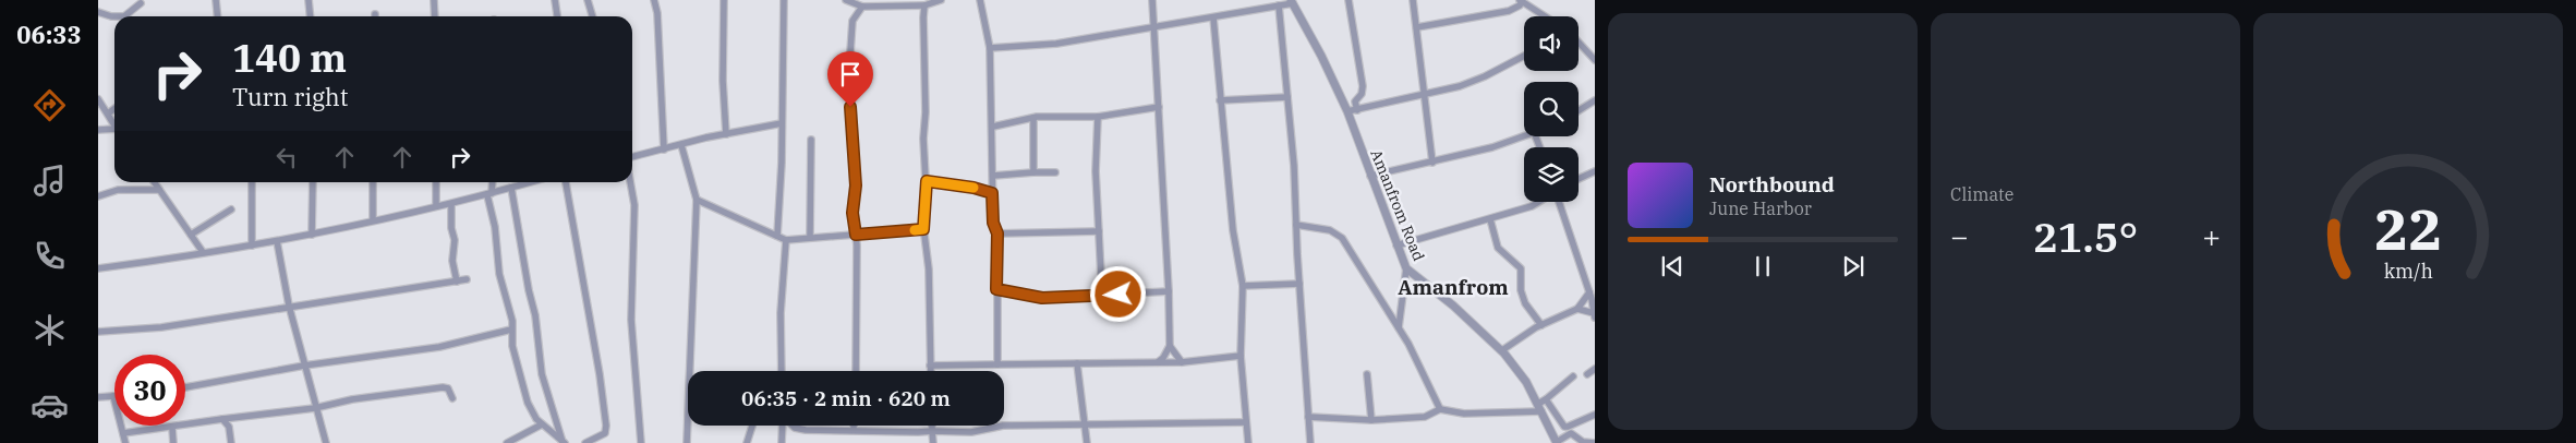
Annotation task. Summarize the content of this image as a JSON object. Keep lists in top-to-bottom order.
{
  "streets": {
    "street": ["Amanfrom Road"]
  },
  "districts": ["Amanfrom"],
  "page": {
    "tabs": "06:33",
    "tile": "Climate",
    "turn": ["140 m", "Turn right"],
    "song": ["Northbound", "June Harbor"],
    "heat": ["−", "21.5°", "+"],
    "limit": "30",
    "trip": "06:35 · 2 min · 620 m",
    "gauge": ["22", "km/h"]
  }
}
